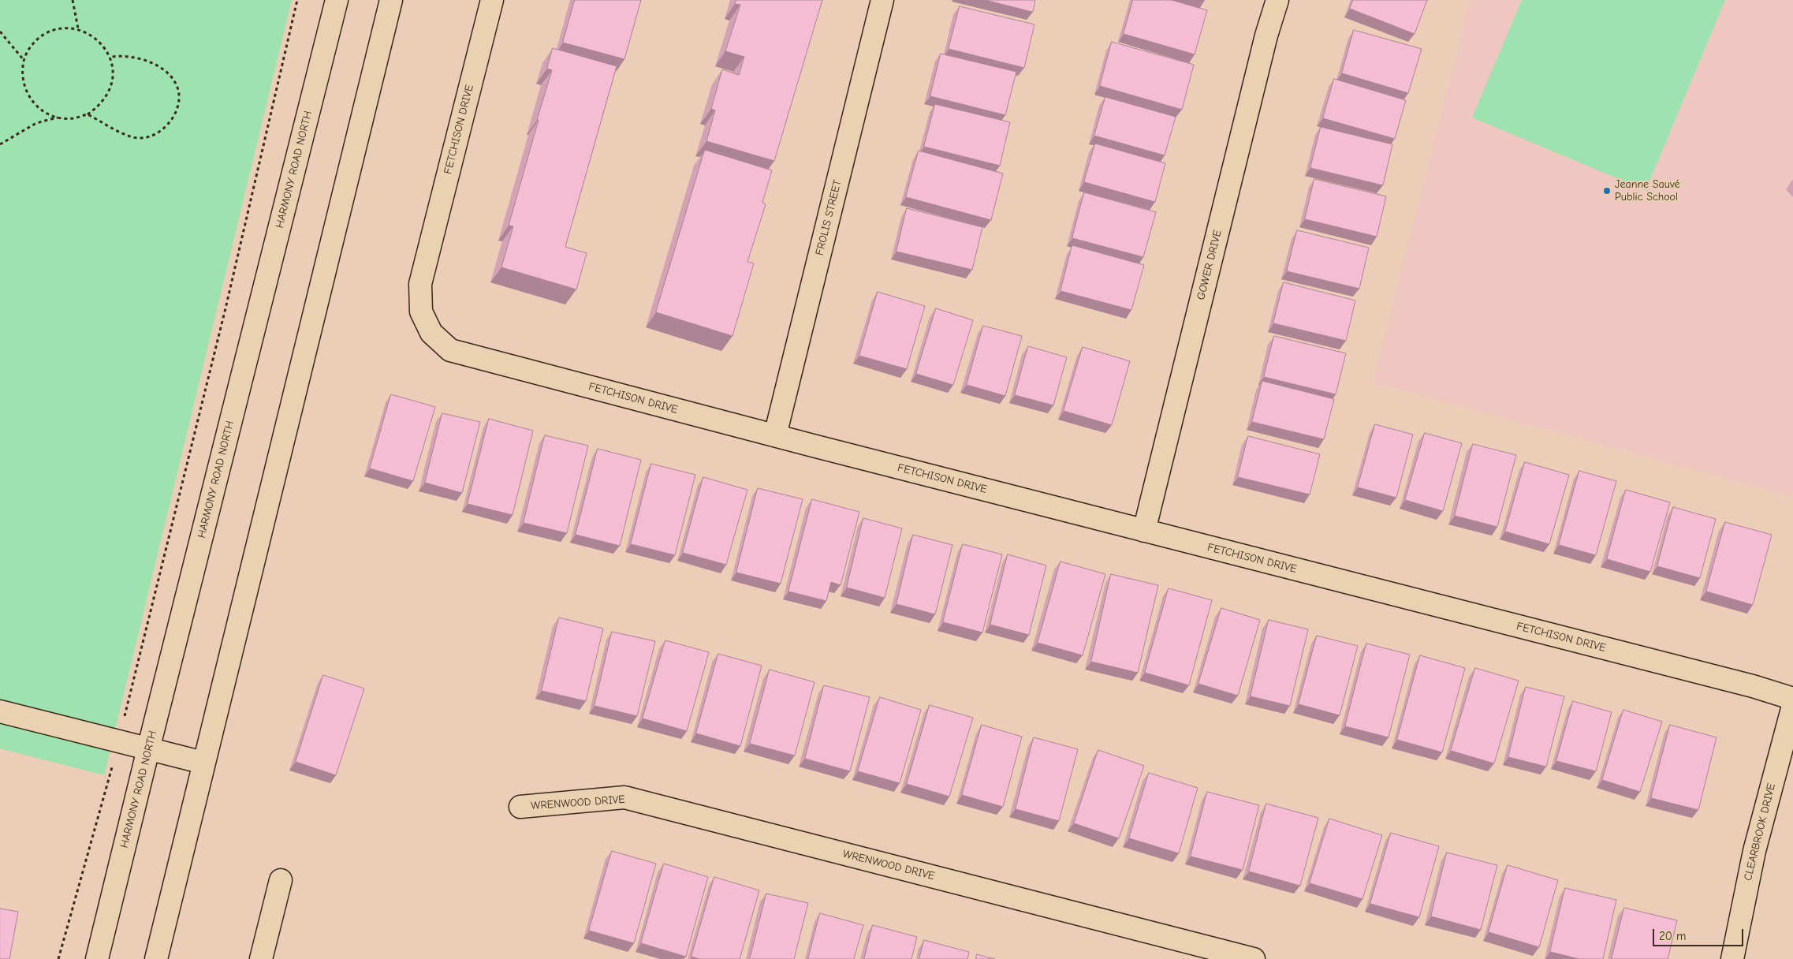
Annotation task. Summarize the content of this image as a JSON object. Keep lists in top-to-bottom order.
{
  "streets": {
    "street": [
      "FETCHISON DRIVE",
      "HARMONY ROAD NORTH",
      "FROLIS STREET",
      "GOWER DRIVE",
      "WRENWOOD DRIVE",
      "CLEARBROOK DRIVE"
    ]
  },
  "crossings": [
    ["FETCHISON DRIVE", "FROLIS STREET"],
    ["FETCHISON DRIVE", "GOWER DRIVE"]
  ],
  "places": ["Jeanne Sauvé Public School"],
  "scale_bar": "20 m"
}
